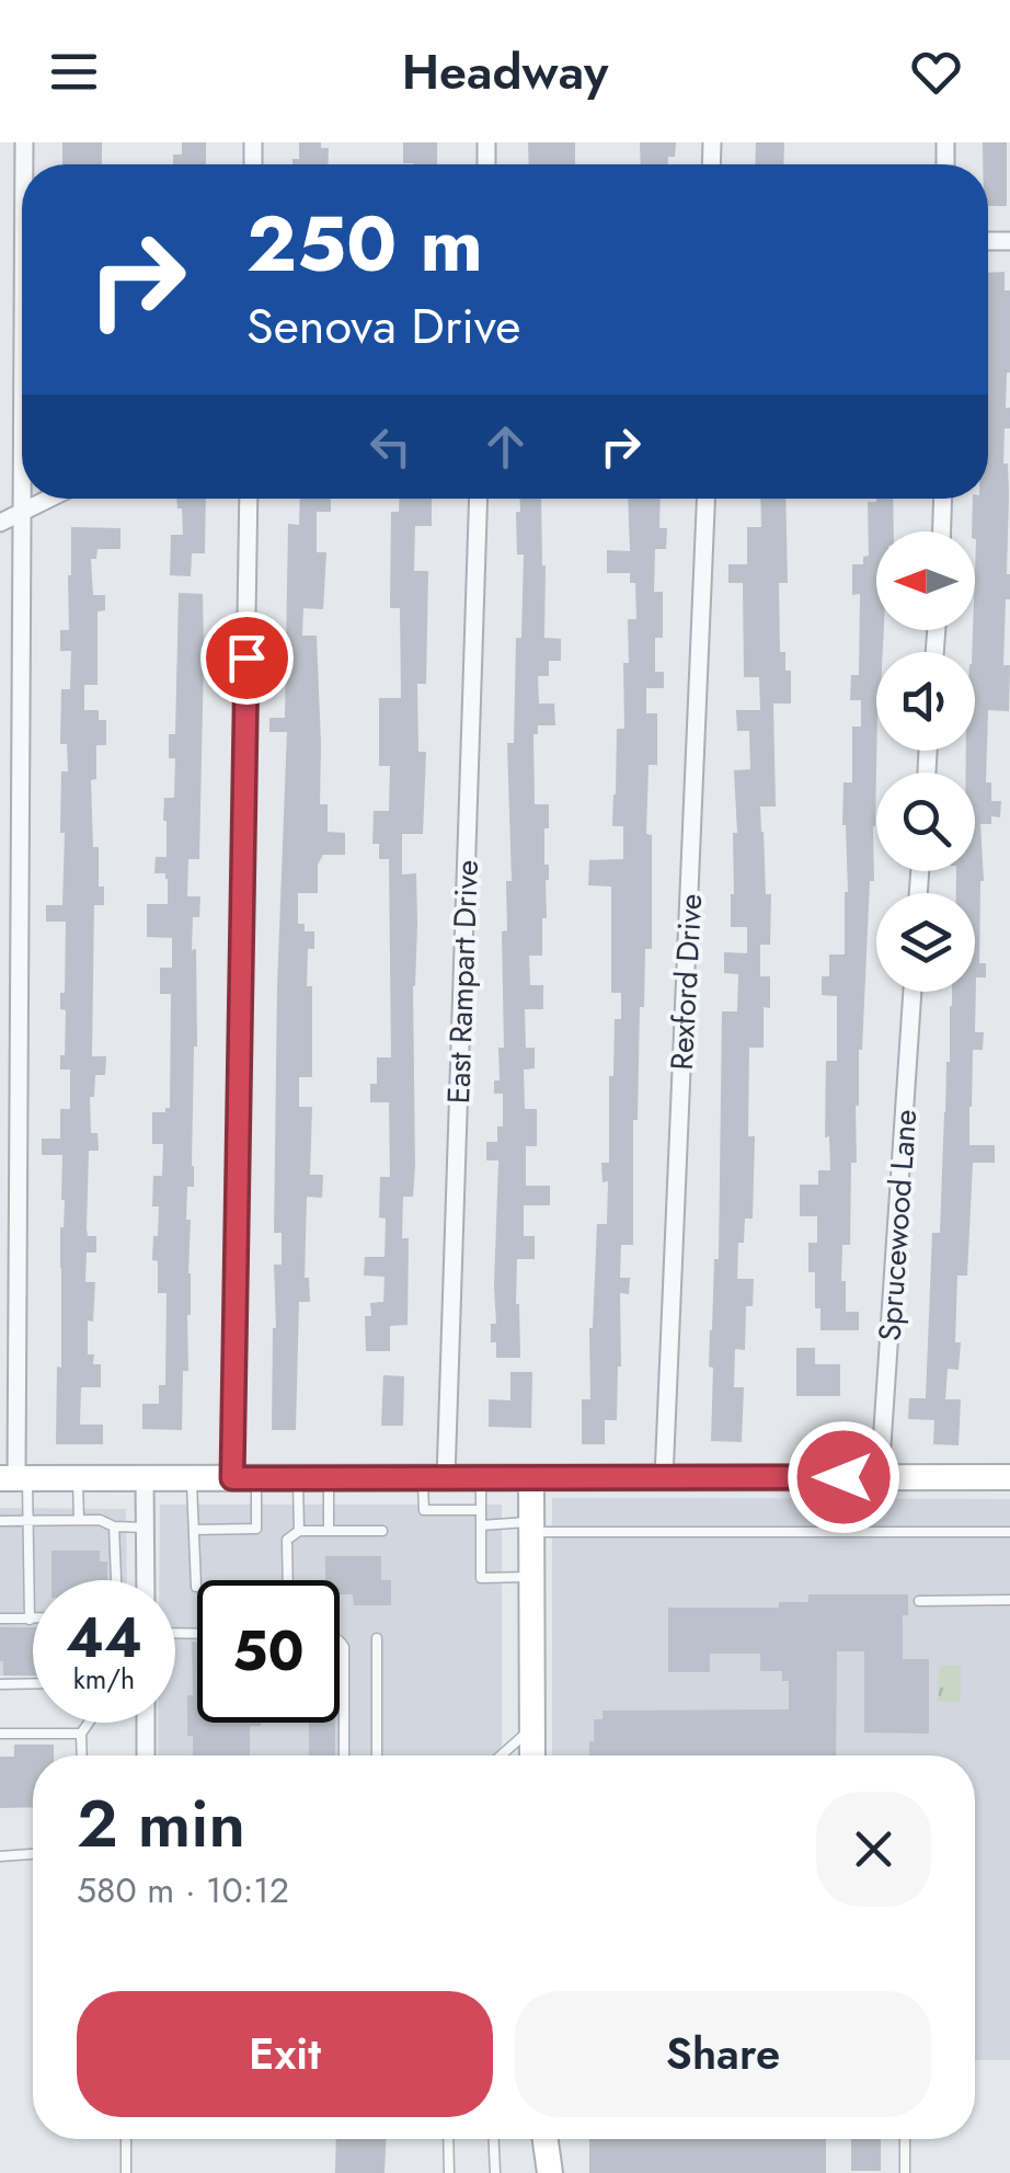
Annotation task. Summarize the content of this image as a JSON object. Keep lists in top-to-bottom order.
{
  "streets": {
    "street": ["East Rampart Drive", "Rexford Drive", "Sprucewood Lane"]
  },
  "north": "left",
  "page": {
    "header": "Headway",
    "turn": ["250 m", "Senova Drive"],
    "speed": "44 km/h",
    "limit": "50",
    "heading": ["2 min", "580 m · 10:12"],
    "buttons": ["Exit", "Share"]
  }
}
